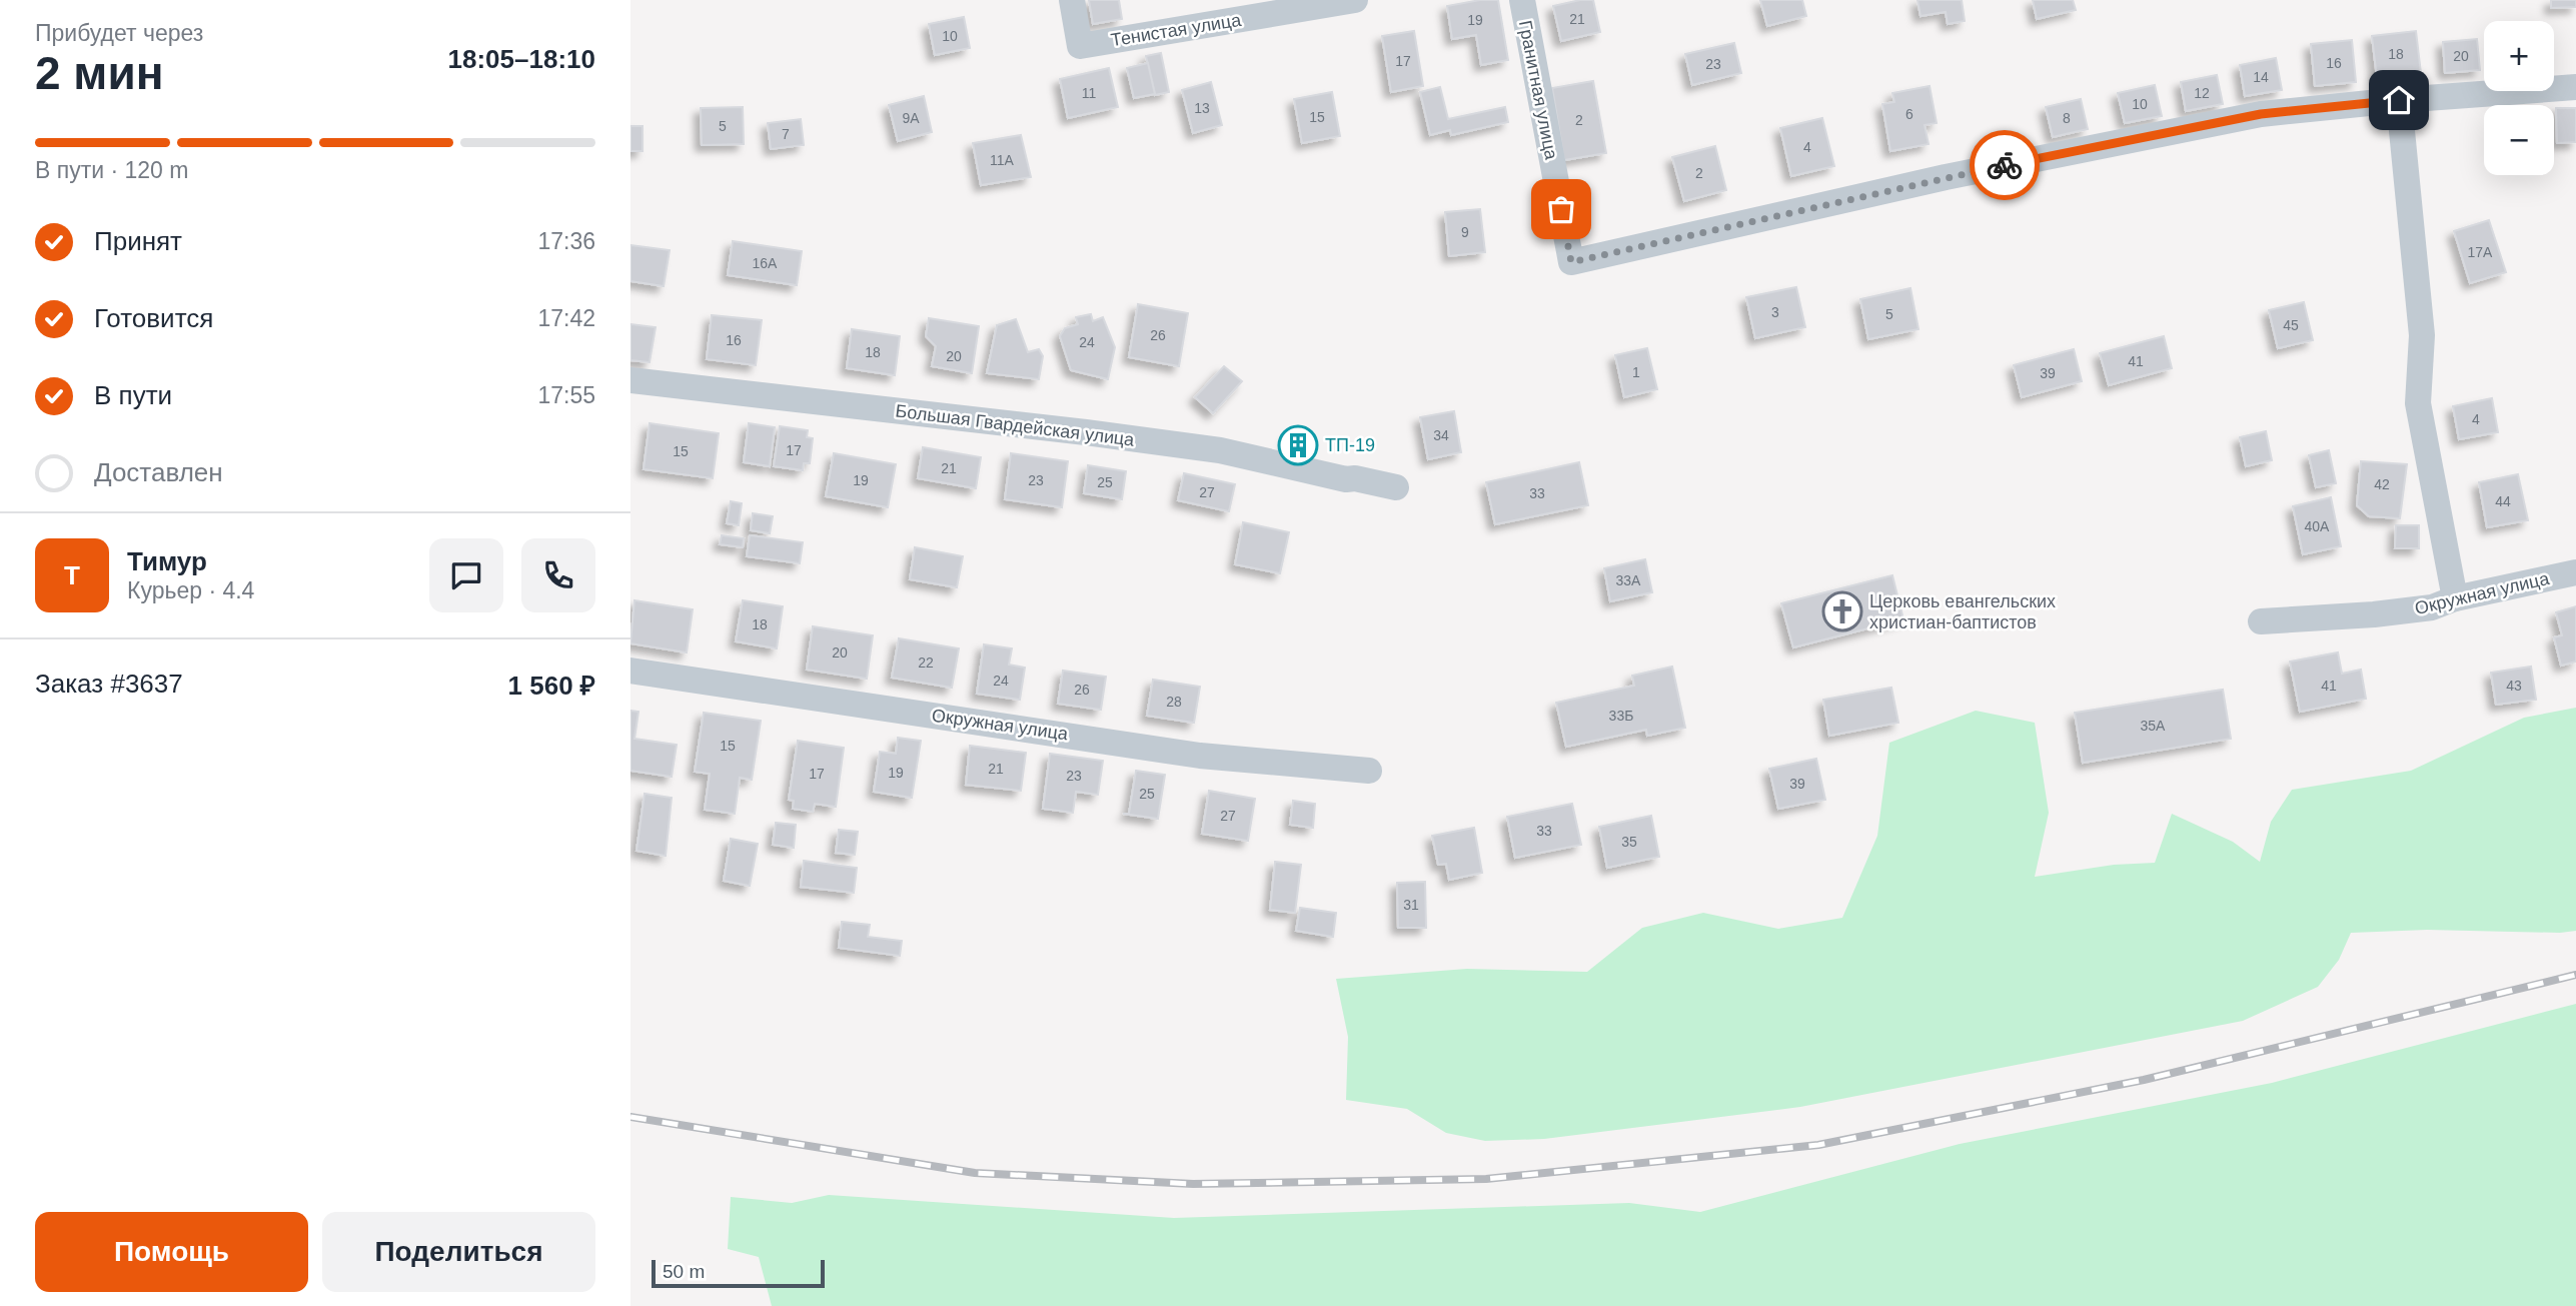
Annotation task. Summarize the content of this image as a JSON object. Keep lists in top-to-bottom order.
{
  "streets": {
    "street": [
      "Тенистая улица",
      "Гранитная улица",
      "Большая Гвардейская улица",
      "Окружная улица"
    ]
  },
  "places": {
    "building": ["ТП-19"],
    "church": ["Церковь евангельских христиан-баптистов"]
  },
  "house_numbers": [
    "21",
    "19",
    "10",
    "18",
    "20",
    "17",
    "16",
    "23",
    "14",
    "11",
    "12",
    "10",
    "13",
    "6",
    "15",
    "9А",
    "8",
    "2",
    "5",
    "7",
    "4",
    "11А",
    "2",
    "9",
    "17А",
    "16А",
    "3",
    "5",
    "45",
    "26",
    "16",
    "24",
    "18",
    "20",
    "41",
    "1",
    "39",
    "4",
    "34",
    "17",
    "15",
    "21",
    "19",
    "23",
    "25",
    "42",
    "27",
    "33",
    "44",
    "40А",
    "33А",
    "18",
    "20",
    "22",
    "24",
    "41",
    "43",
    "26",
    "28",
    "33Б",
    "35А",
    "15",
    "21",
    "19",
    "17",
    "23",
    "39",
    "25",
    "27",
    "33",
    "35",
    "31"
  ],
  "scale_bar": "50 m",
  "page": {
    "heading": ["2 мин", "Прибудет через", "18:05–18:10"],
    "panel": [
      "Тимур",
      "Курьер · 4.4",
      "Заказ #3637",
      "1 560 ₽"
    ],
    "map_buttons": ["+", "−"],
    "bar": "В пути · 120 m",
    "list": [
      ["Принят", "17:36"],
      ["Готовится", "17:42"],
      ["В пути", "17:55"],
      "Доставлен"
    ],
    "round": "Т",
    "buttons": ["Помощь", "Поделиться"],
    "scale": "50 m"
  }
}
